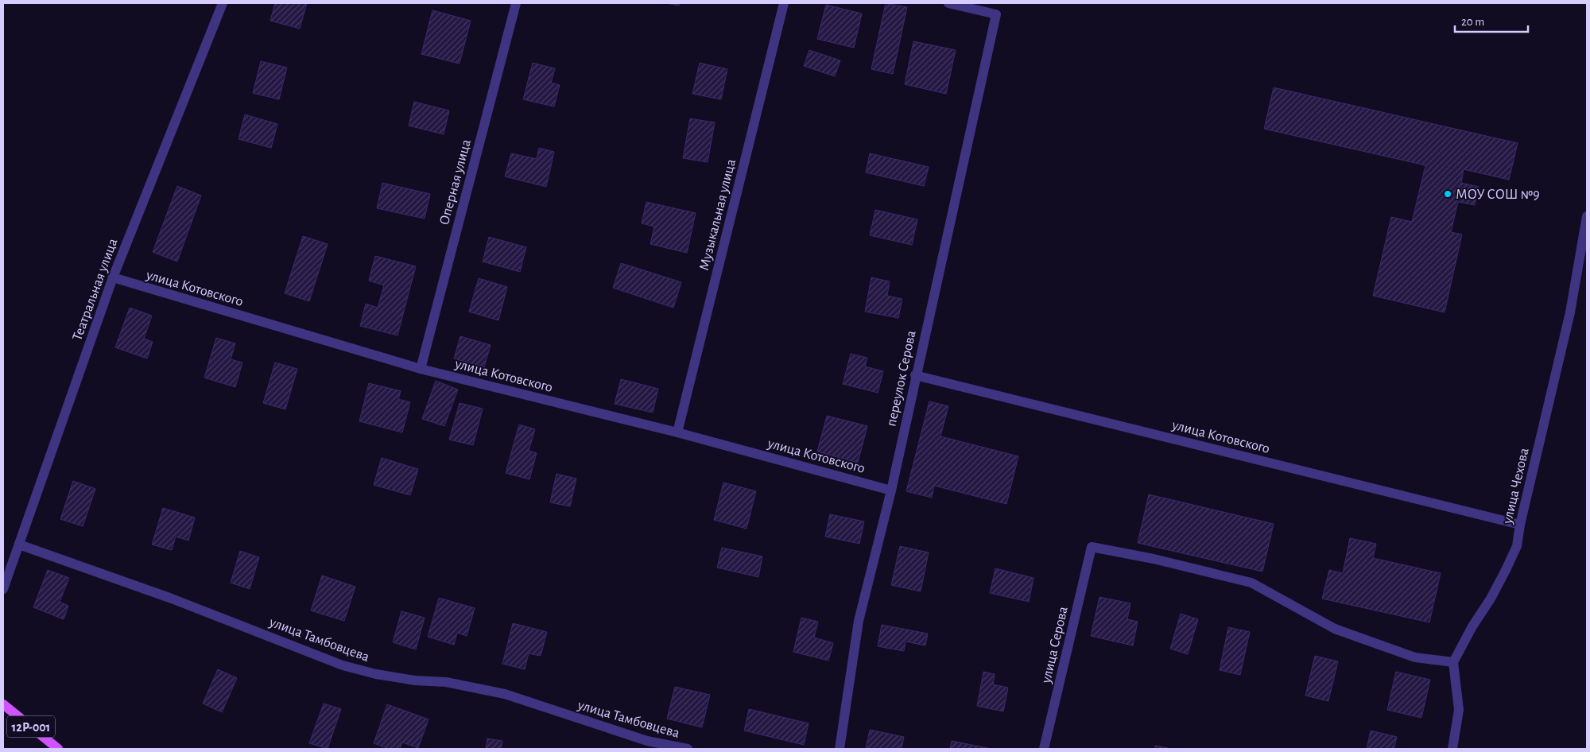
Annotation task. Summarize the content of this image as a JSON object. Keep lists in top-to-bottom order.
{
  "streets": {
    "main road": ["12Р-001"],
    "street": [
      "Оперная улица",
      "Музыкальная улица",
      "улица Котовского",
      "Театральная улица",
      "переулок Серова",
      "улица Чехова",
      "улица Тамбовцева",
      "улица Серова"
    ]
  },
  "crossings": [
    ["Оперная улица", "улица Котовского"],
    ["Музыкальная улица", "улица Котовского"],
    ["улица Котовского", "Театральная улица"],
    ["улица Котовского", "переулок Серова"],
    ["улица Котовского", "улица Чехова"],
    ["Театральная улица", "улица Тамбовцева"],
    ["улица Чехова", "улица Серова"]
  ],
  "places": ["МОУ СОШ №9"],
  "scale_bar": "20 m"
}
